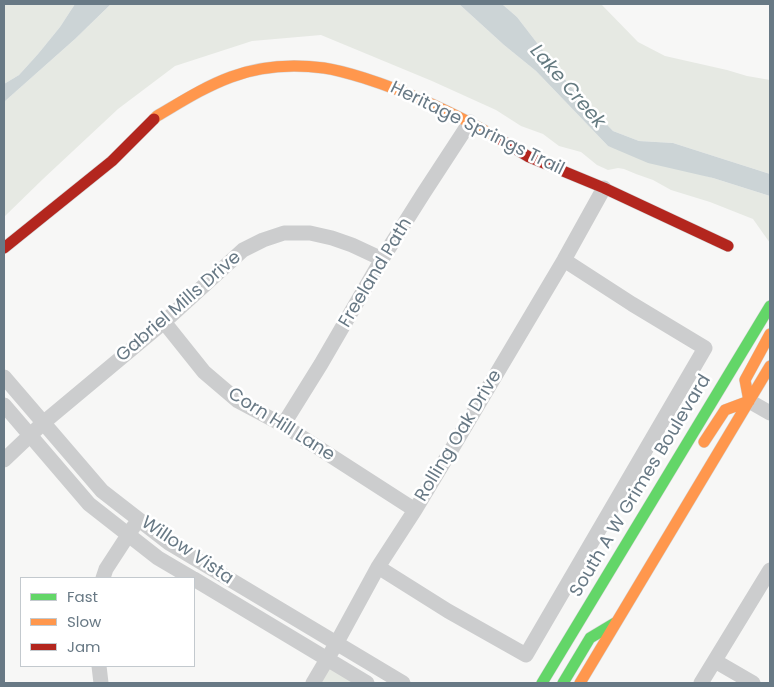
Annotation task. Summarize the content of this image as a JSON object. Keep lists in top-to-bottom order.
{
  "streets": {
    "main road": ["Heritage Springs Trail", "South A W Grimes Boulevard"],
    "street": [
      "Freeland Path",
      "Gabriel Mills Drive",
      "Corn Hill Lane",
      "Rolling Oak Drive",
      "Willow Vista"
    ]
  },
  "crossings": [
    ["Heritage Springs Trail", "Freeland Path"],
    ["Heritage Springs Trail", "Rolling Oak Drive"],
    ["Freeland Path", "Gabriel Mills Drive"],
    ["Freeland Path", "Corn Hill Lane"],
    ["Gabriel Mills Drive", "Corn Hill Lane"],
    ["Gabriel Mills Drive", "Willow Vista"],
    ["Corn Hill Lane", "Rolling Oak Drive"],
    ["Rolling Oak Drive", "Willow Vista"]
  ],
  "water": ["Lake Creek"],
  "legend": ["Fast", "Slow", "Jam"]
}
